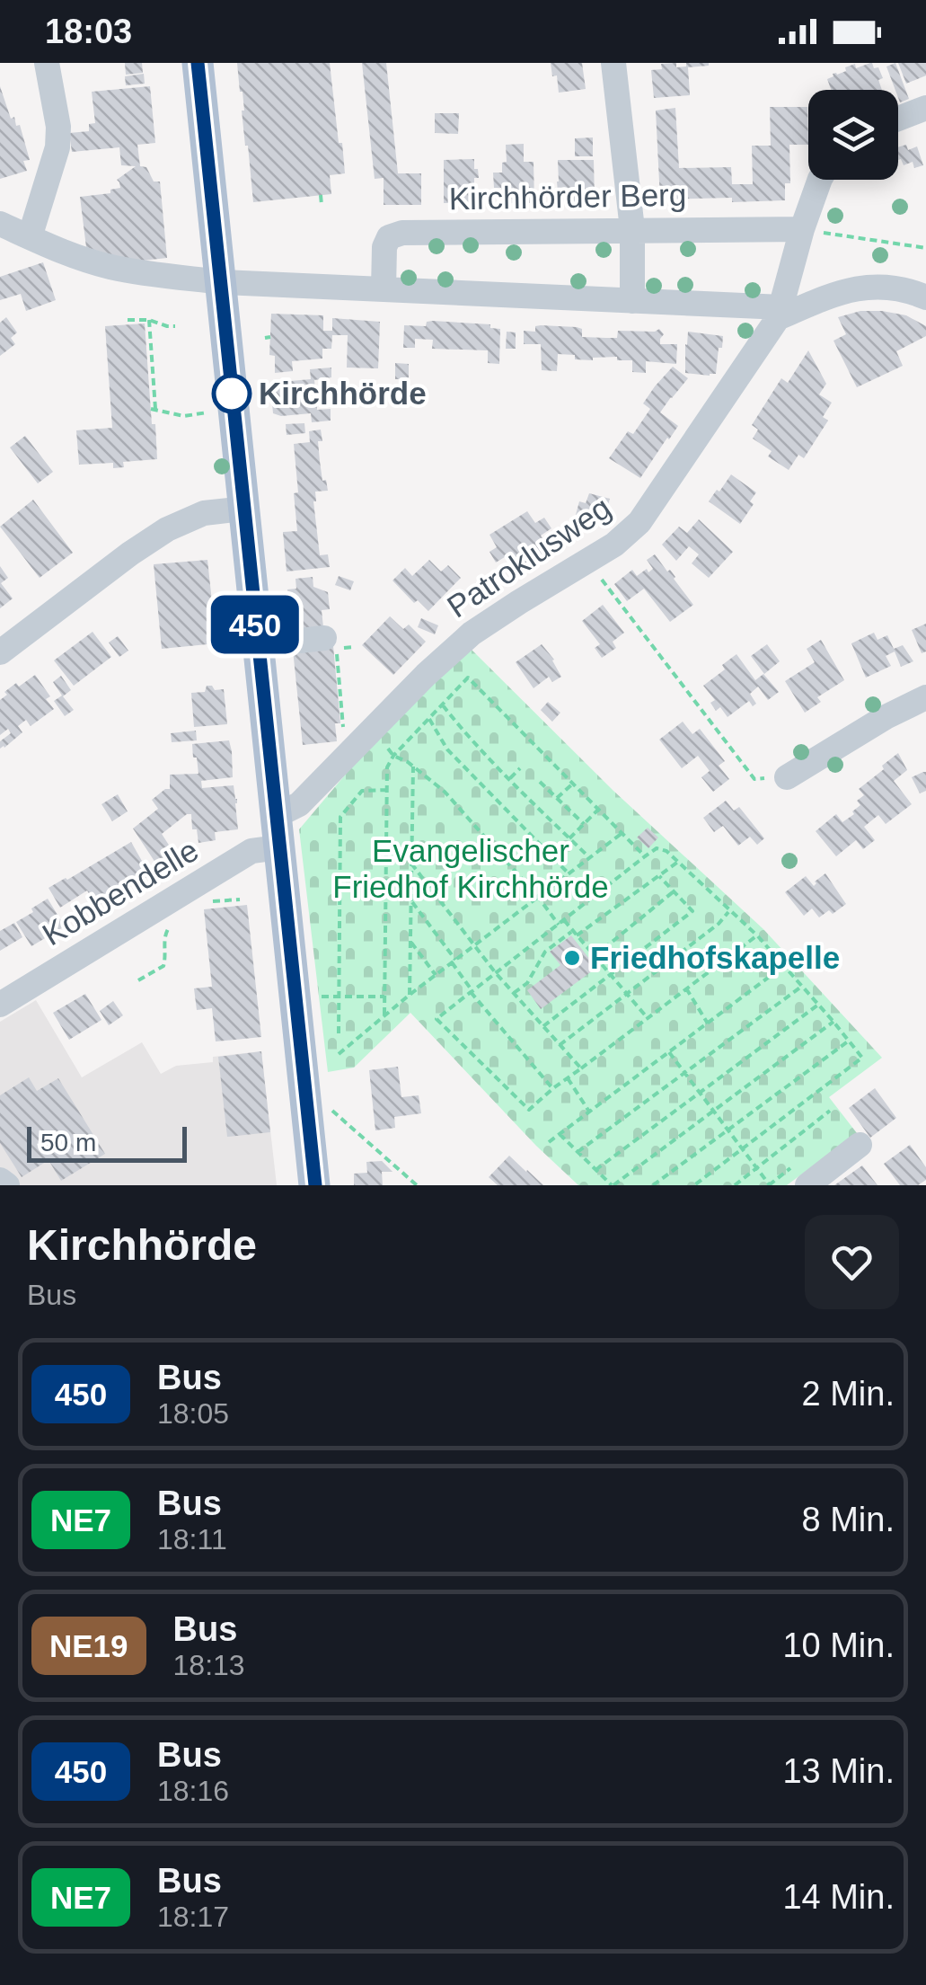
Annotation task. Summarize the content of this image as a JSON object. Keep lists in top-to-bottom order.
{
  "streets": {
    "street": ["Kirchhörder Berg", "Patroklusweg", "Kobbendelle"]
  },
  "crossings": [
    ["Kirchhörder Berg", "Patroklusweg"]
  ],
  "parks": ["Evangelischer Friedhof Kirchhörde"],
  "places": ["Kirchhörde", "Friedhofskapelle"],
  "lines": ["bus line 450"],
  "scale_bar": "50 m",
  "page": {
    "status": "18:03",
    "on_map": "450",
    "scale": "50 m",
    "heading": ["Kirchhörde", "Bus"],
    "list": [
      {
        "mark": "450",
        "name": "Bus",
        "note": "18:05",
        "value": "2 Min."
      },
      {
        "mark": "NE7",
        "name": "Bus",
        "note": "18:11",
        "value": "8 Min."
      },
      {
        "mark": "NE19",
        "name": "Bus",
        "note": "18:13",
        "value": "10 Min."
      },
      {
        "mark": "450",
        "name": "Bus",
        "note": "18:16",
        "value": "13 Min."
      },
      {
        "mark": "NE7",
        "name": "Bus",
        "note": "18:17",
        "value": "14 Min."
      }
    ]
  }
}
